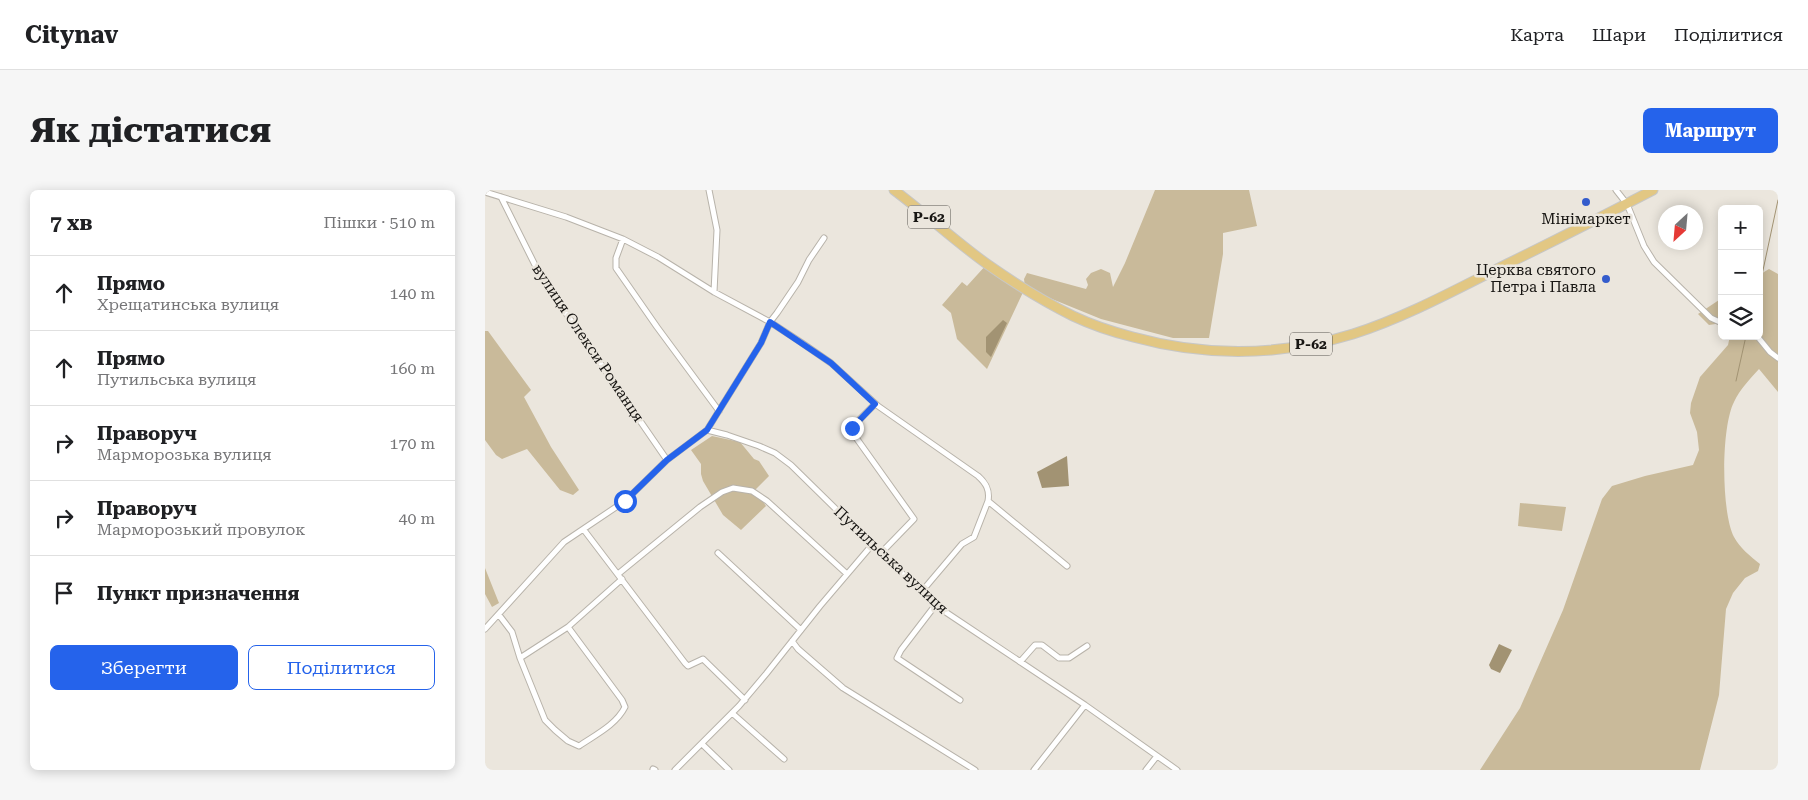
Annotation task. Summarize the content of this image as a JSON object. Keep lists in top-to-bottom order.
{
  "streets": {
    "main road": ["Р-62"],
    "street": ["вулиця Олекси Романця", "Путильська вулиця"]
  },
  "places": ["Мінімаркет", "Церква святого Петра і Павла"],
  "north": "bottom left",
  "page": {
    "header": "Citynav",
    "nav": ["Карта", "Шари", "Поділитися"],
    "buttons": [
      "Маршрут",
      ["Зберегти", "Поділитися"]
    ],
    "title": "Як дістатися",
    "heading": ["7 хв", "Пішки · 510 m"],
    "map_buttons": ["+", "−"],
    "list": [
      ["Прямо", "Хрещатинська вулиця", "140 m"],
      ["Прямо", "Путильська вулиця", "160 m"],
      ["Праворуч", "Марморозька вулиця", "170 m"],
      ["Праворуч", "Марморозький провулок", "40 m"],
      "Пункт призначення"
    ]
  }
}
